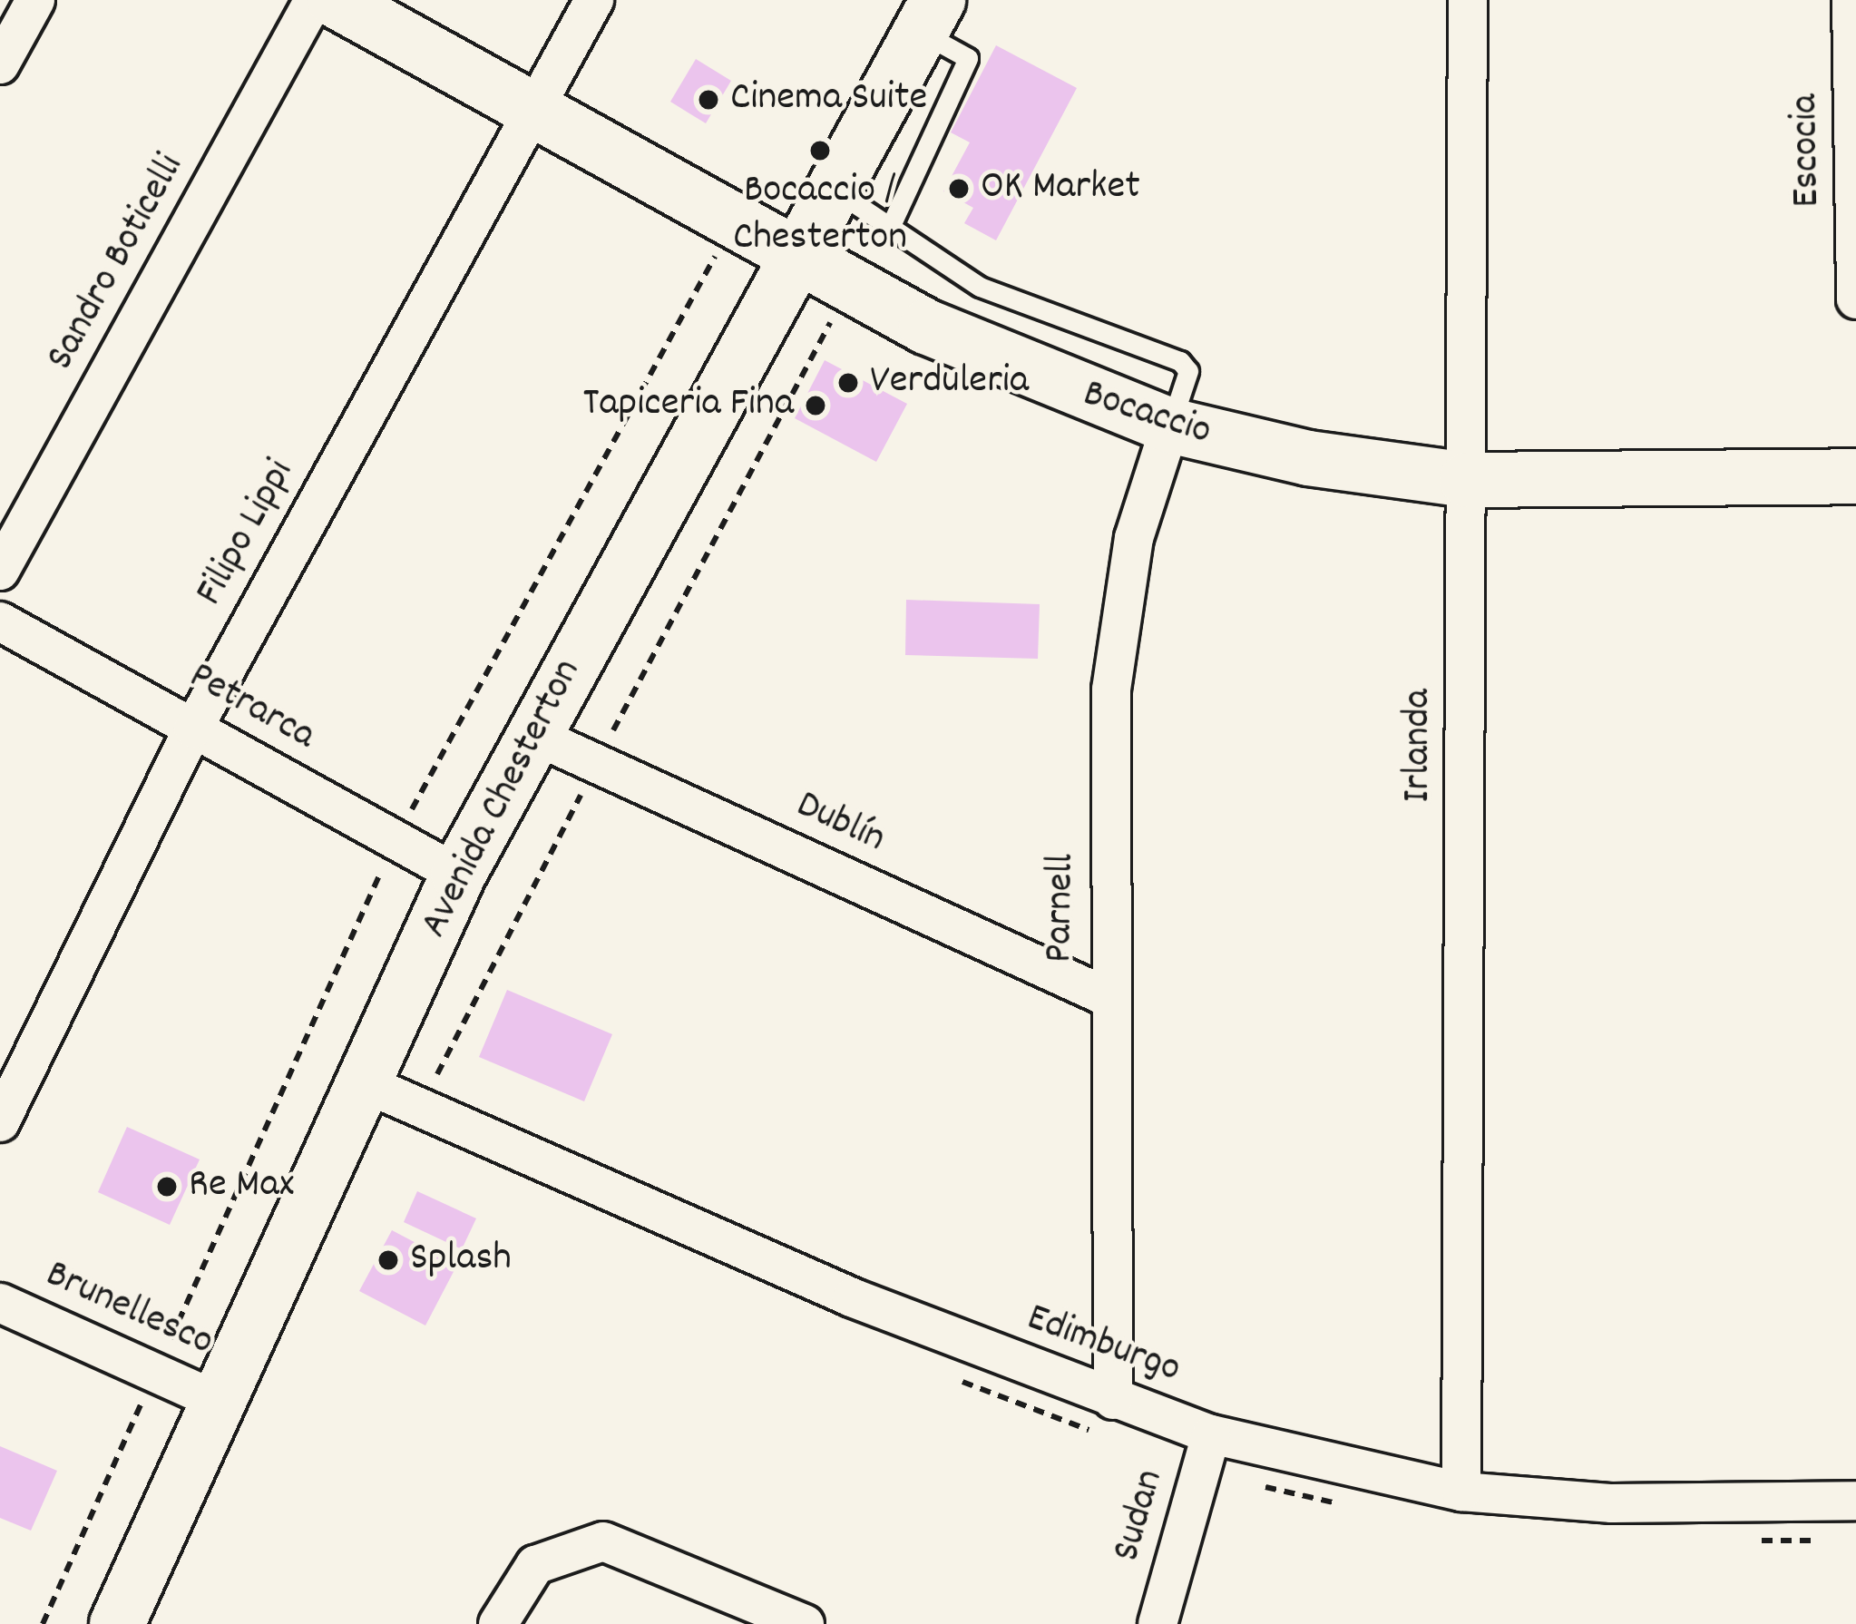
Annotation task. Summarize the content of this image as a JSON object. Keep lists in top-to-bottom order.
{
  "streets": {
    "main road": ["Bocaccio", "Avenida Chesterton"],
    "street": [
      "Escocia",
      "Sandro Boticelli",
      "Filipo Lippi",
      "Petrarca",
      "Irlanda",
      "Dublín",
      "Parnell",
      "Brunellesco",
      "Edimburgo",
      "Sudan"
    ]
  },
  "crossings": [
    ["Bocaccio", "Filipo Lippi"],
    ["Bocaccio", "Irlanda"],
    ["Bocaccio", "Avenida Chesterton"],
    ["Bocaccio", "Parnell"],
    ["Filipo Lippi", "Petrarca"],
    ["Petrarca", "Avenida Chesterton"],
    ["Irlanda", "Edimburgo"],
    ["Avenida Chesterton", "Dublín"],
    ["Avenida Chesterton", "Brunellesco"],
    ["Avenida Chesterton", "Edimburgo"],
    ["Dublín", "Parnell"],
    ["Parnell", "Edimburgo"],
    ["Edimburgo", "Sudan"]
  ],
  "places": [
    "Cinema Suite",
    "Bocaccio / Chesterton",
    "OK Market",
    "Verduleria",
    "Tapiceria Fina",
    "Re Max",
    "Splash"
  ]
}
